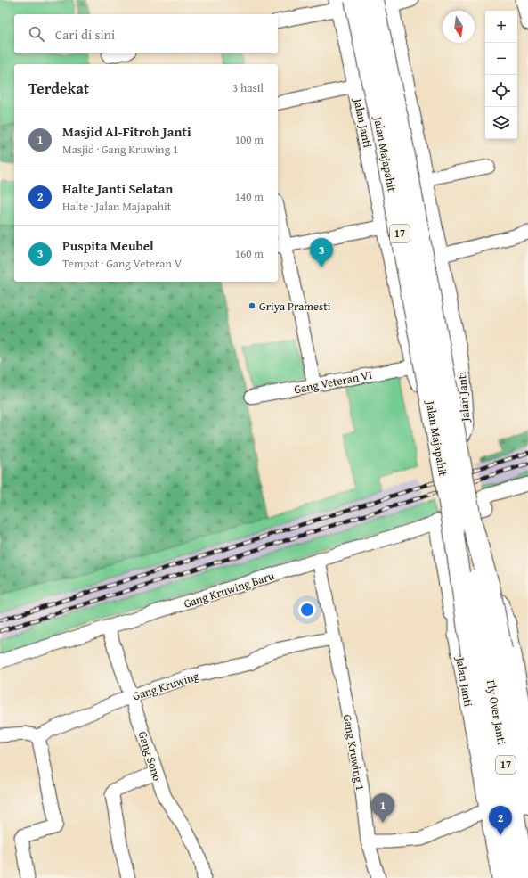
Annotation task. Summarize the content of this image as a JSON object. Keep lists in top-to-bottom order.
{
  "streets": {
    "highway": ["Jalan Majapahit", "17", "Fly Over Janti"],
    "street": [
      "Jalan Janti",
      "Gang Veteran VI",
      "Gang Kruwing Baru",
      "Gang Kruwing",
      "Gang Kruwing 1",
      "Gang Sono"
    ]
  },
  "crossings": [
    ["Jalan Janti", "Jalan Majapahit"],
    ["Jalan Janti", "Gang Veteran VI"],
    ["Jalan Janti", "Gang Kruwing Baru"],
    ["Jalan Majapahit", "Gang Kruwing Baru"],
    ["Jalan Majapahit", "Fly Over Janti"],
    ["Gang Kruwing Baru", "Gang Kruwing 1"],
    ["Gang Kruwing Baru", "Gang Sono"],
    ["Gang Kruwing", "Gang Kruwing 1"],
    ["Gang Kruwing", "Gang Sono"]
  ],
  "places": ["Griya Pramesti"],
  "north": "bottom",
  "page": {
    "map_buttons": ["+", "−"],
    "search": "Cari di sini",
    "heading": ["Terdekat", "3 hasil"],
    "list": [
      {
        "mark": "1",
        "name": "Masjid Al-Fitroh Janti",
        "note": "Masjid · Gang Kruwing 1",
        "value": "100 m"
      },
      {
        "mark": "2",
        "name": "Halte Janti Selatan",
        "note": "Halte · Jalan Majapahit",
        "value": "140 m"
      },
      {
        "mark": "3",
        "name": "Puspita Meubel",
        "note": "Tempat · Gang Veteran V",
        "value": "160 m"
      }
    ],
    "pins": ["3", "1", "2"]
  }
}
